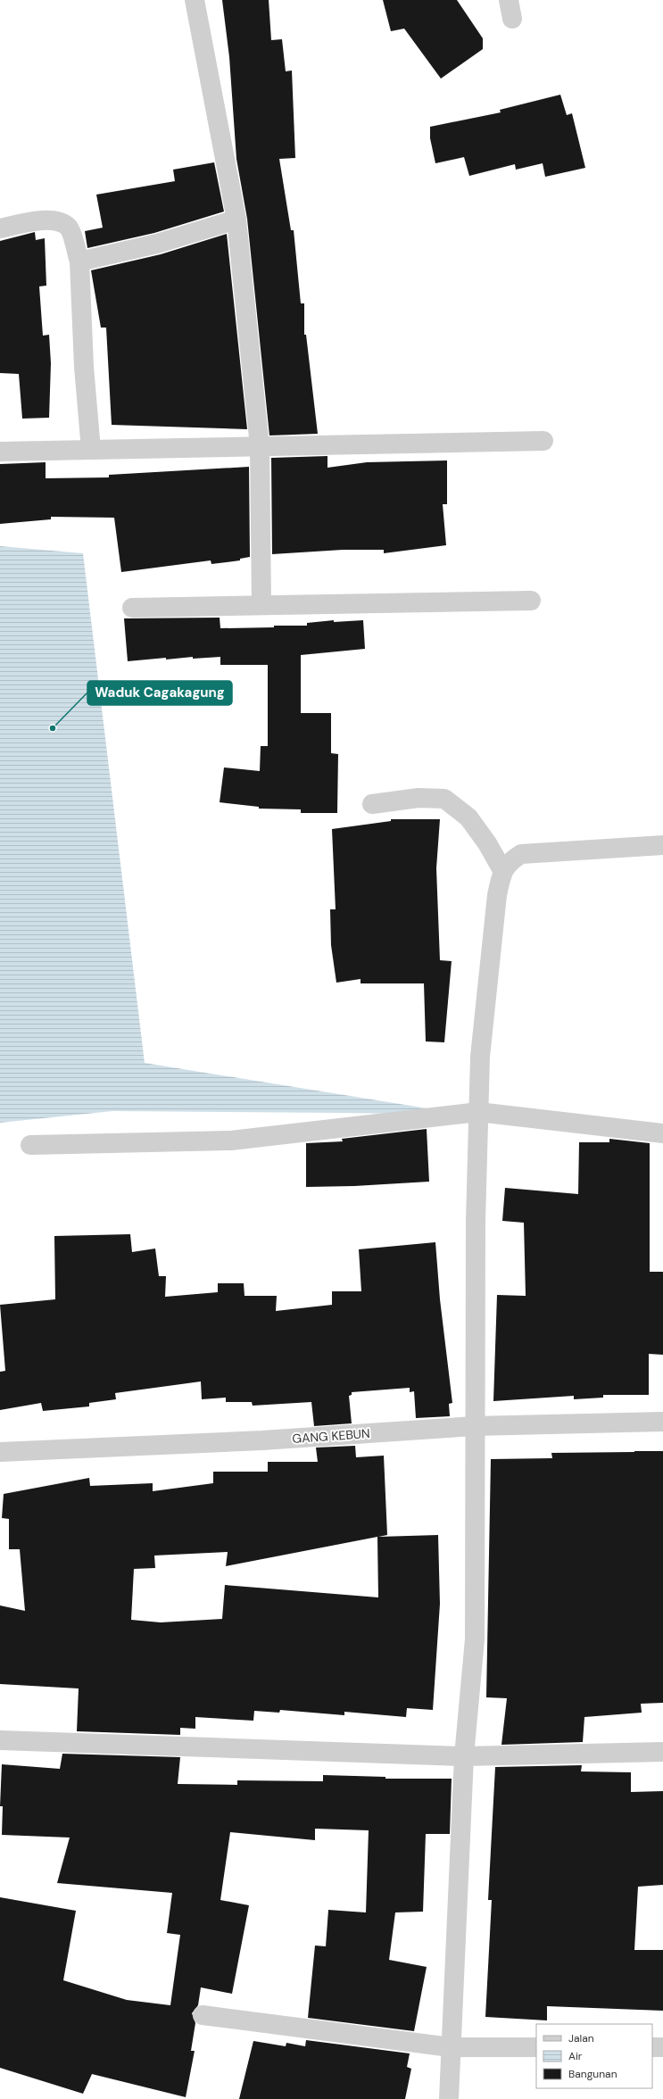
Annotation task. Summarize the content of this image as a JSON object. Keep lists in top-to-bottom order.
{
  "streets": {
    "street": ["GANG KEBUN"]
  },
  "places": ["Waduk Cagakagung"],
  "legend": ["Jalan", "Air", "Bangunan"]
}
